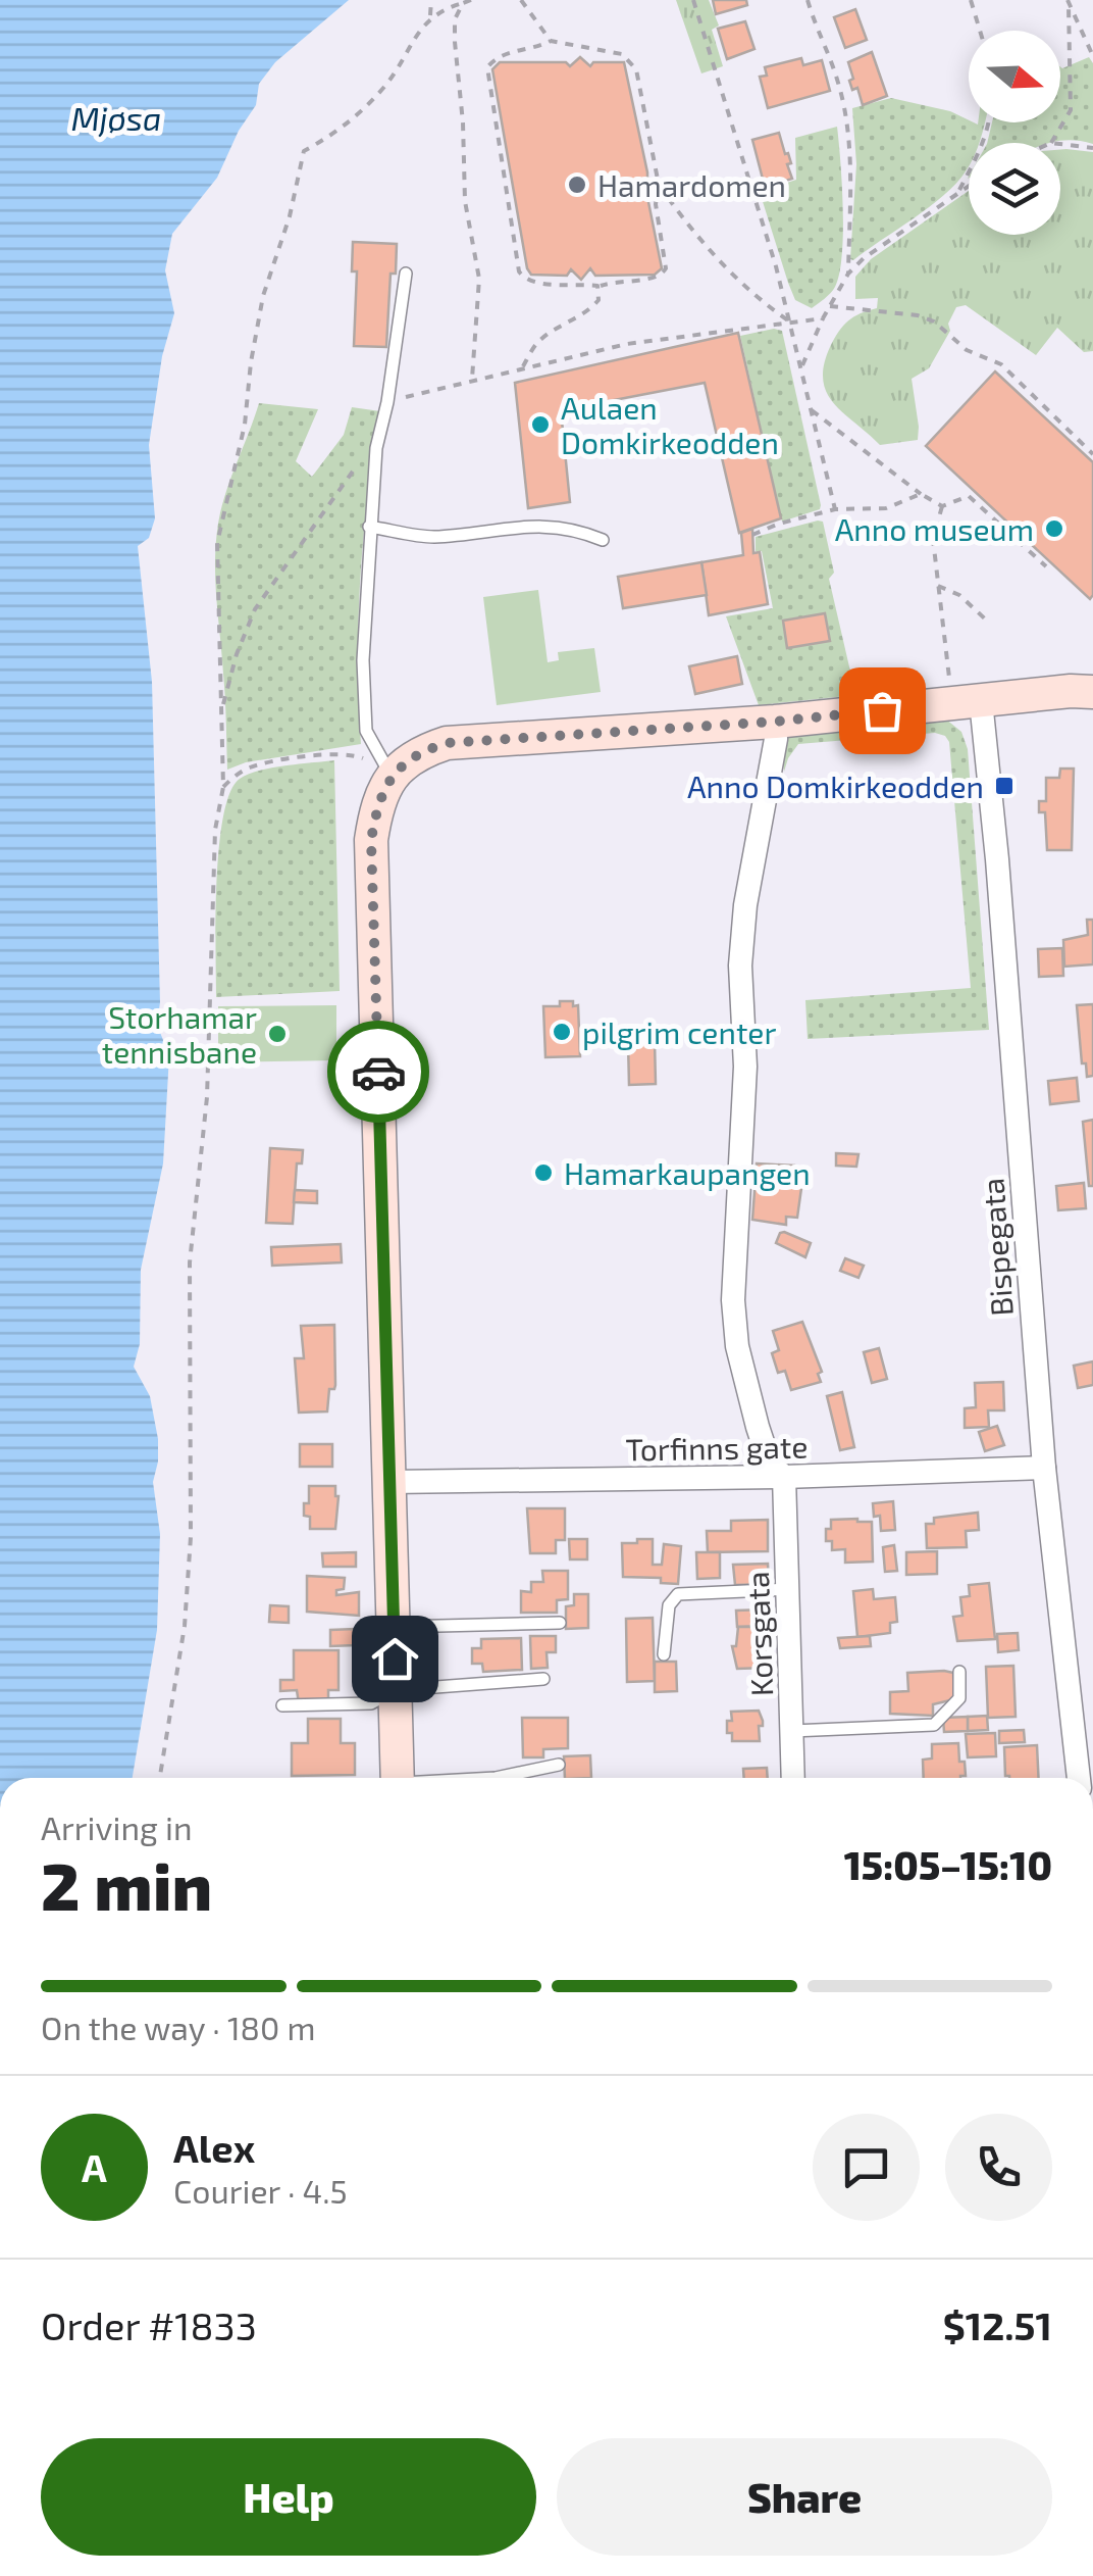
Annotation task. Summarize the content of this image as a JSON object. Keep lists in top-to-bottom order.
{
  "streets": {
    "street": ["Bispegata", "Torfinns gate", "Korsgata"]
  },
  "crossings": [
    ["Bispegata", "Torfinns gate"],
    ["Torfinns gate", "Korsgata"]
  ],
  "water": ["Mjøsa"],
  "places": {
    "other": [
      "Hamardomen",
      "Aulaen Domkirkeodden",
      "Anno museum",
      "pilgrim center",
      "Storhamar tennisbane",
      "Hamarkaupangen"
    ],
    "transit": ["Anno Domkirkeodden"]
  },
  "north": "right",
  "page": {
    "heading": ["2 min", "Arriving in", "15:05–15:10"],
    "panel": [
      "Alex",
      "Courier · 4.5",
      "Order #1833",
      "$12.51"
    ],
    "bar": "On the way · 180 m",
    "round": "A",
    "buttons": ["Help", "Share"]
  }
}
